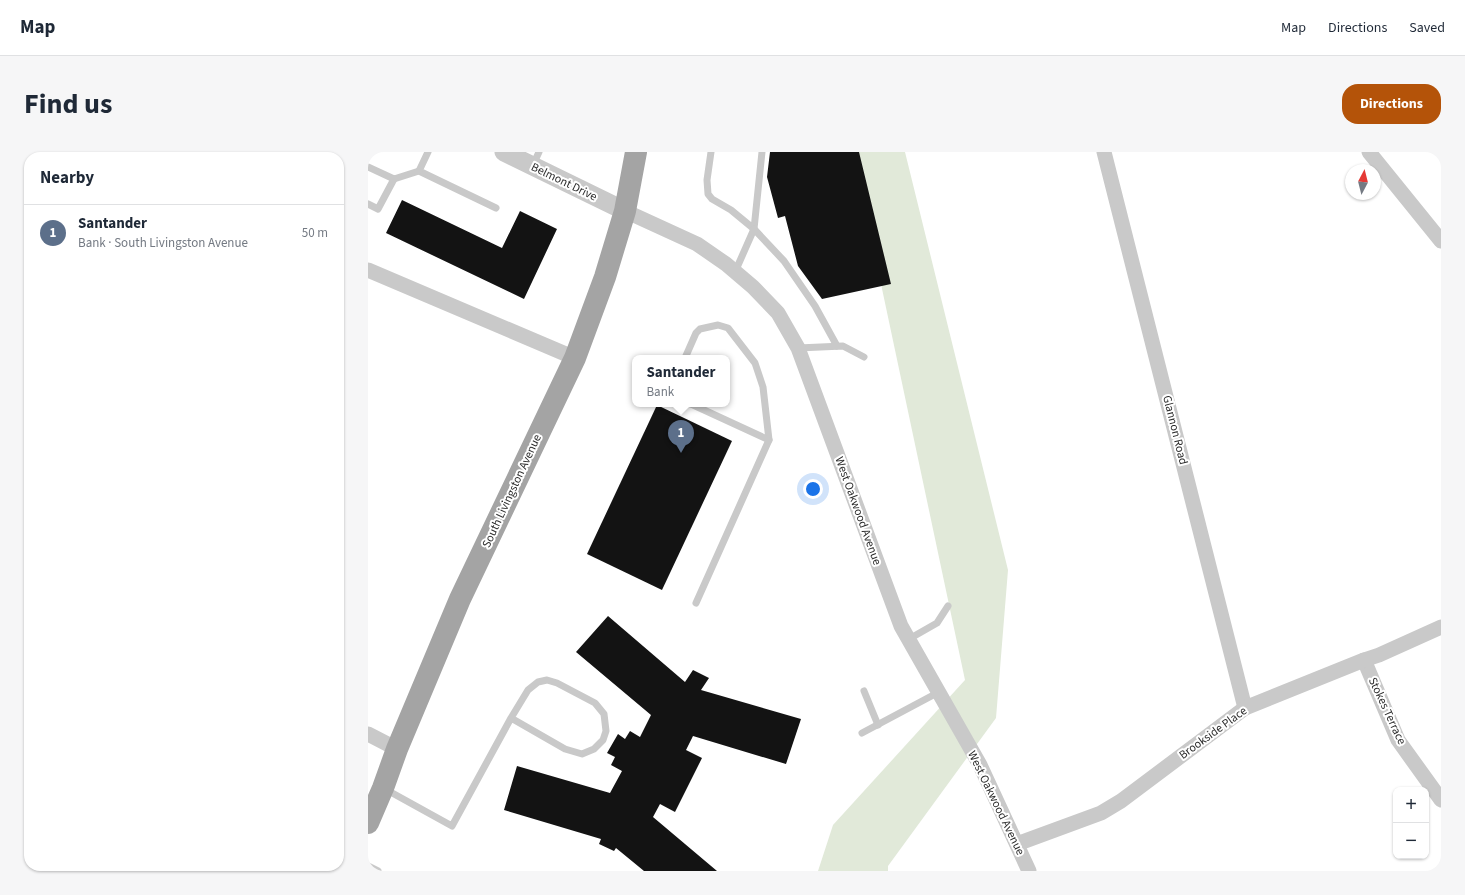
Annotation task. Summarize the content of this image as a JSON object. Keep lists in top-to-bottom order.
{
  "streets": {
    "main road": ["South Livingston Avenue"],
    "street": [
      "Belmont Drive",
      "Glannon Road",
      "West Oakwood Avenue",
      "Stokes Terrace",
      "Brookside Place"
    ]
  },
  "crossings": [
    ["Belmont Drive", "South Livingston Avenue"],
    ["Belmont Drive", "West Oakwood Avenue"],
    ["Glannon Road", "Brookside Place"],
    ["South Livingston Avenue", "West Oakwood Avenue"],
    ["West Oakwood Avenue", "Brookside Place"],
    ["Stokes Terrace", "Brookside Place"]
  ],
  "north": "top",
  "page": {
    "header": "Map",
    "nav": ["Map", "Directions", "Saved"],
    "title": "Find us",
    "buttons": "Directions",
    "heading": "Nearby",
    "list": [
      {
        "mark": "1",
        "name": "Santander",
        "note": "Bank · South Livingston Avenue",
        "value": "50 m"
      }
    ],
    "popup": ["Santander", "Bank"],
    "pins": "1",
    "map_buttons": ["+", "−"]
  }
}
